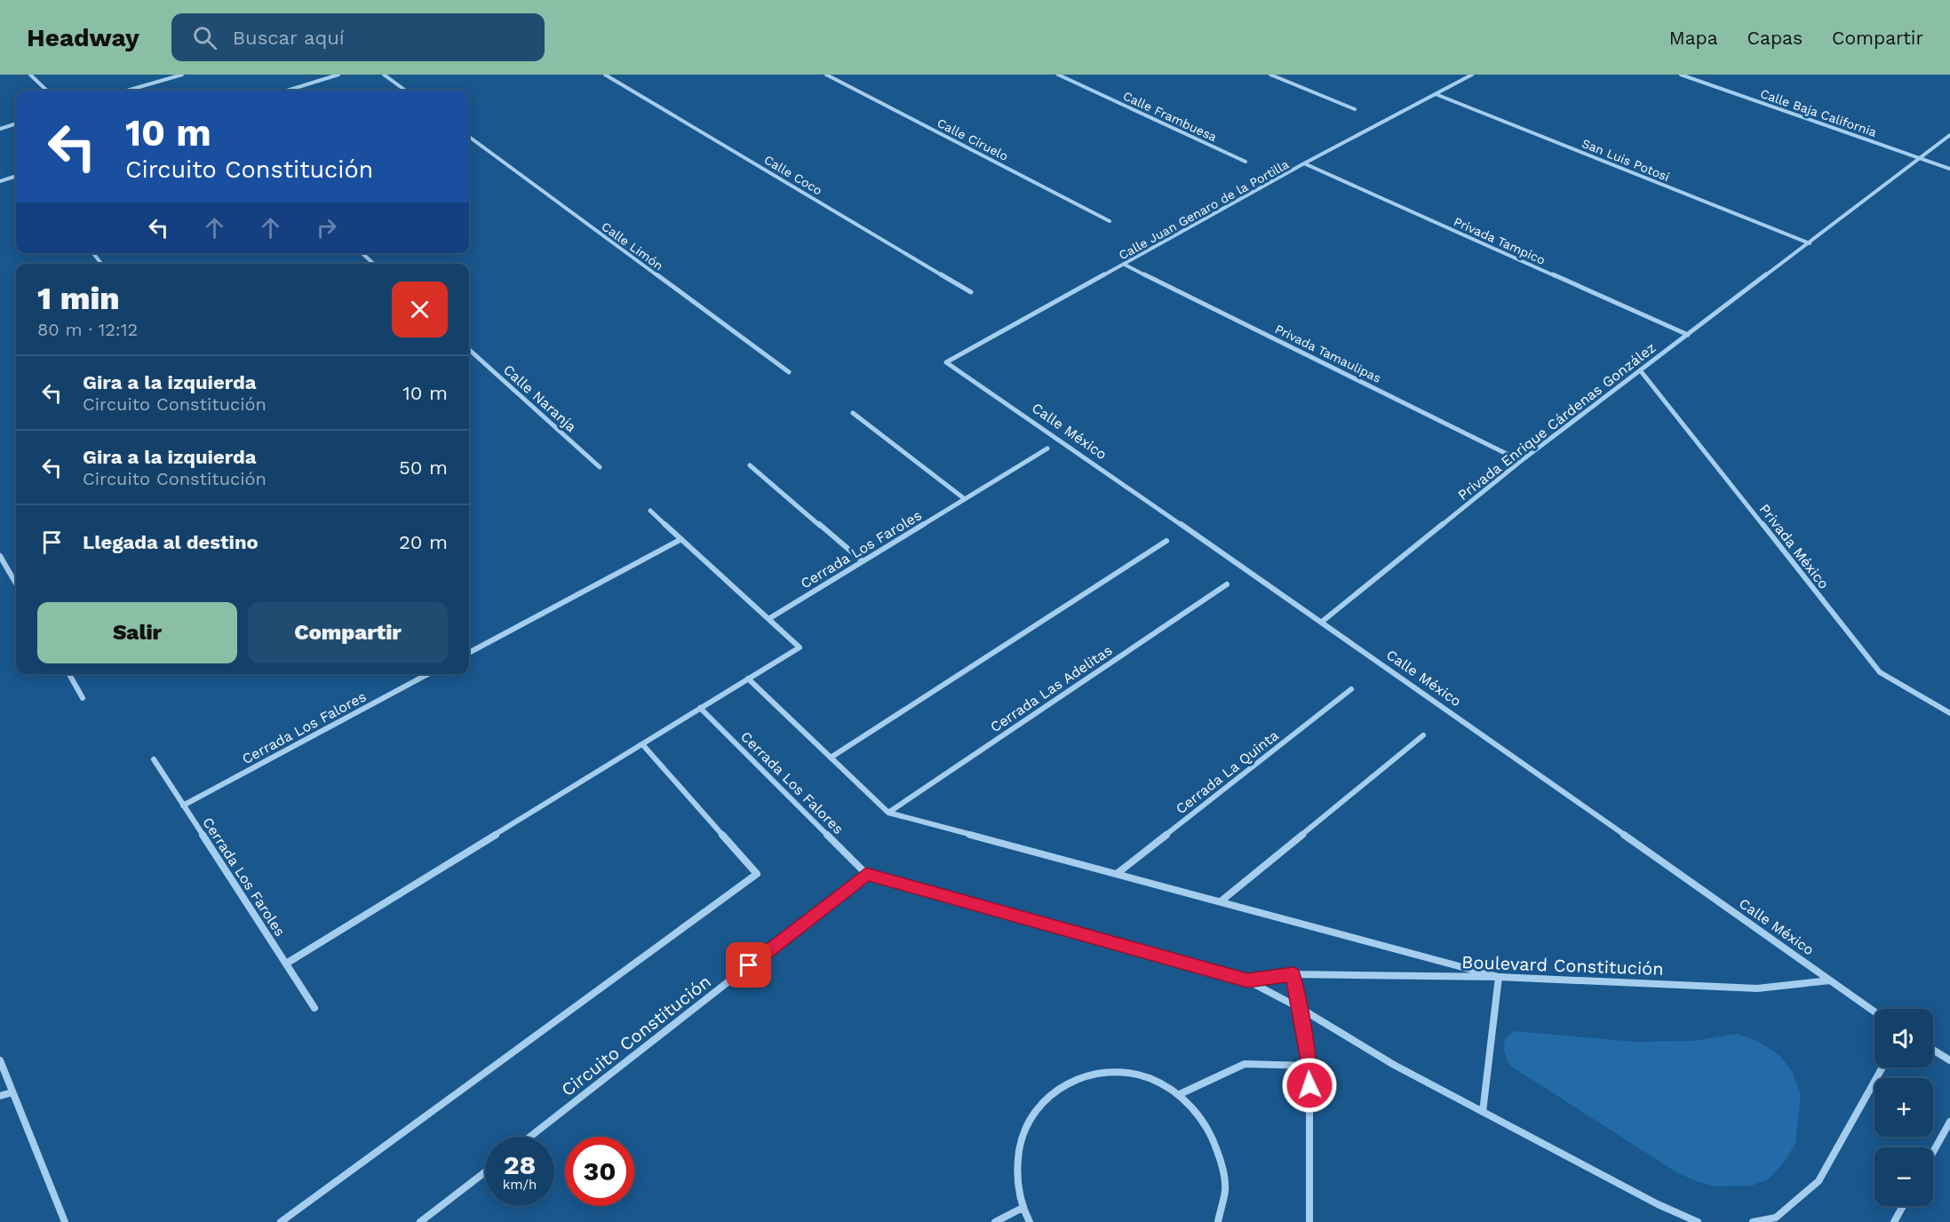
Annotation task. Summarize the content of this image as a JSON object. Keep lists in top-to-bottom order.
{
  "streets": {
    "street": [
      "Calle Baja California",
      "Calle Frambuesa",
      "Calle Ciruelo",
      "San Luis Potosi",
      "Calle Coco",
      "Calle Juan Genaro de la Portilla",
      "Privada Tampico",
      "Calle Limón",
      "Privada Tamaulipas",
      "Calle Naranja",
      "Privada Enrique Cárdenas González",
      "Calle México",
      "Privada México",
      "Cerrada Los Faroles",
      "Cerrada Las Adelitas",
      "Cerrada Los Falores",
      "Cerrada La Quinta",
      "Boulevard Constitución",
      "Circuito Constitución"
    ]
  },
  "crossings": [
    ["Calle Baja California", "Privada Enrique Cárdenas González"],
    ["San Luis Potosi", "Calle Juan Genaro de la Portilla"],
    ["San Luis Potosi", "Privada Enrique Cárdenas González"],
    ["Calle Juan Genaro de la Portilla", "Privada Tampico"],
    ["Calle Juan Genaro de la Portilla", "Privada Tamaulipas"],
    ["Calle Juan Genaro de la Portilla", "Calle México"],
    ["Privada Tampico", "Privada Enrique Cárdenas González"],
    ["Privada Tamaulipas", "Privada Enrique Cárdenas González"],
    ["Privada Enrique Cárdenas González", "Calle México"],
    ["Privada Enrique Cárdenas González", "Privada México"],
    ["Calle México", "Boulevard Constitución"],
    ["Cerrada Los Faroles", "Cerrada Los Falores"],
    ["Cerrada Los Falores", "Circuito Constitución"]
  ],
  "page": {
    "header": "Headway",
    "search": "Buscar aquí",
    "nav": ["Mapa", "Capas", "Compartir"],
    "turn": ["10 m", "Circuito Constitución"],
    "heading": ["1 min", "80 m · 12:12"],
    "list": [
      {
        "name": "Gira a la izquierda",
        "note": "Circuito Constitución",
        "value": "10 m"
      },
      {
        "name": "Gira a la izquierda",
        "note": "Circuito Constitución",
        "value": "50 m"
      },
      {
        "name": "Llegada al destino",
        "value": "20 m"
      }
    ],
    "buttons": ["Salir", "Compartir"],
    "map_buttons": ["+", "−"],
    "speed": "28 km/h",
    "limit": "30"
  }
}
